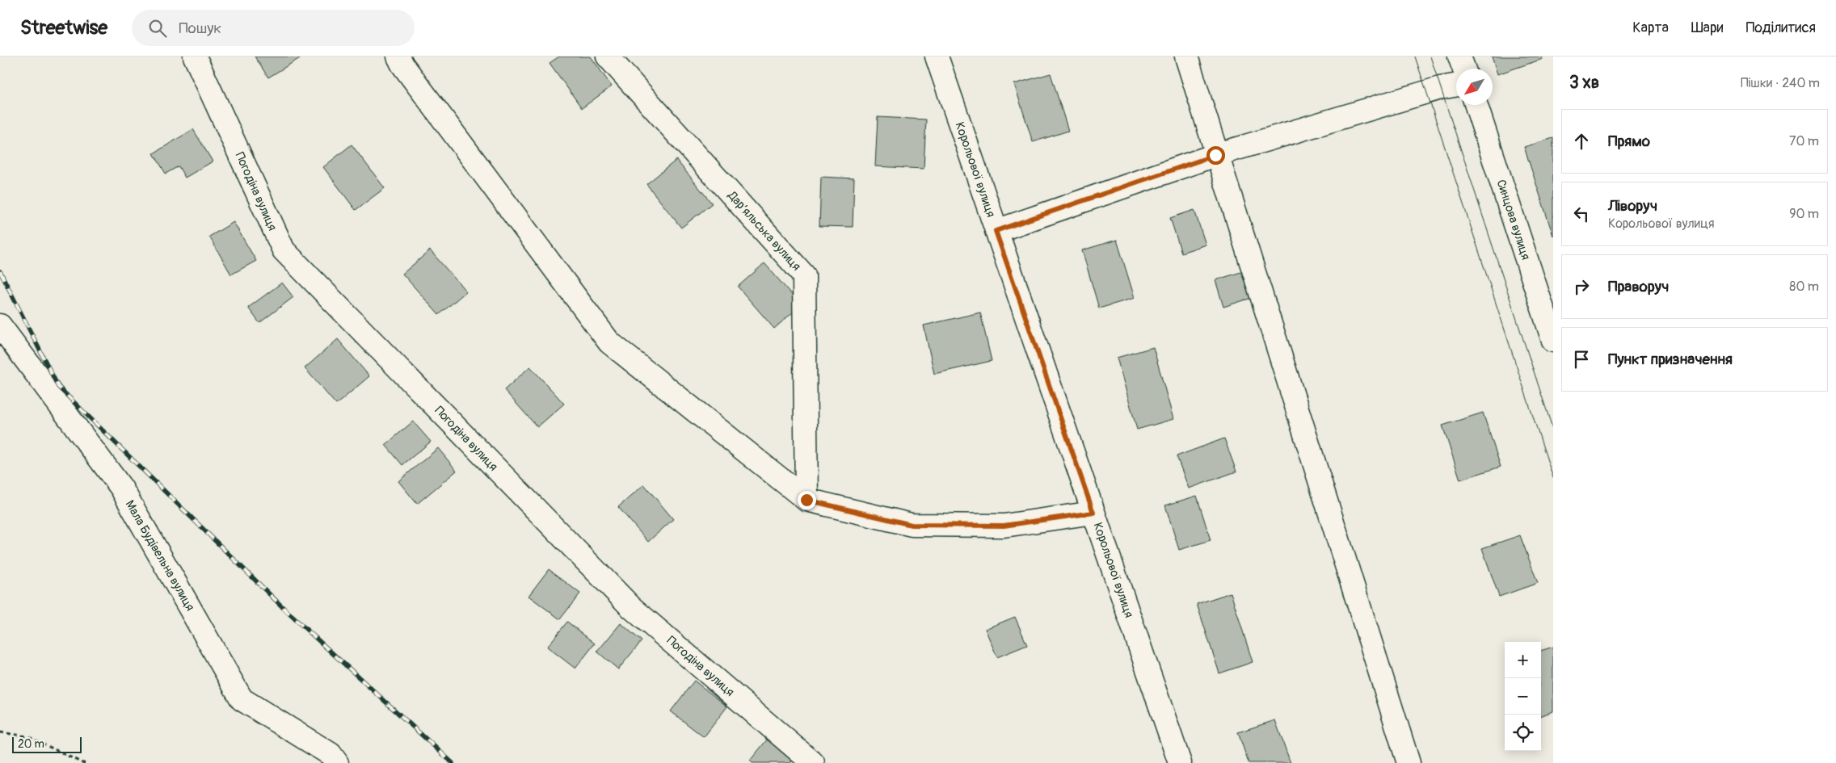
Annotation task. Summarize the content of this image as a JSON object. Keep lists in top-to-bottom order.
{
  "streets": {
    "street": [
      "Корольової вулиця",
      "Погодіна вулиця",
      "Синцова вулиця",
      "Дар’яльська вулиця",
      "Мала Будівельна вулиця"
    ]
  },
  "scale_bar": "20 m",
  "north": "bottom left",
  "page": {
    "header": "Streetwise",
    "search": "Пошук",
    "nav": ["Карта", "Шари", "Поділитися"],
    "heading": ["3 хв", "Пішки · 240 m"],
    "list": [
      ["Прямо", "70 m"],
      ["Ліворуч", "Корольової вулиця", "90 m"],
      ["Праворуч", "80 m"],
      "Пункт призначення"
    ],
    "map_buttons": ["+", "−"],
    "scale": "20 m"
  }
}
